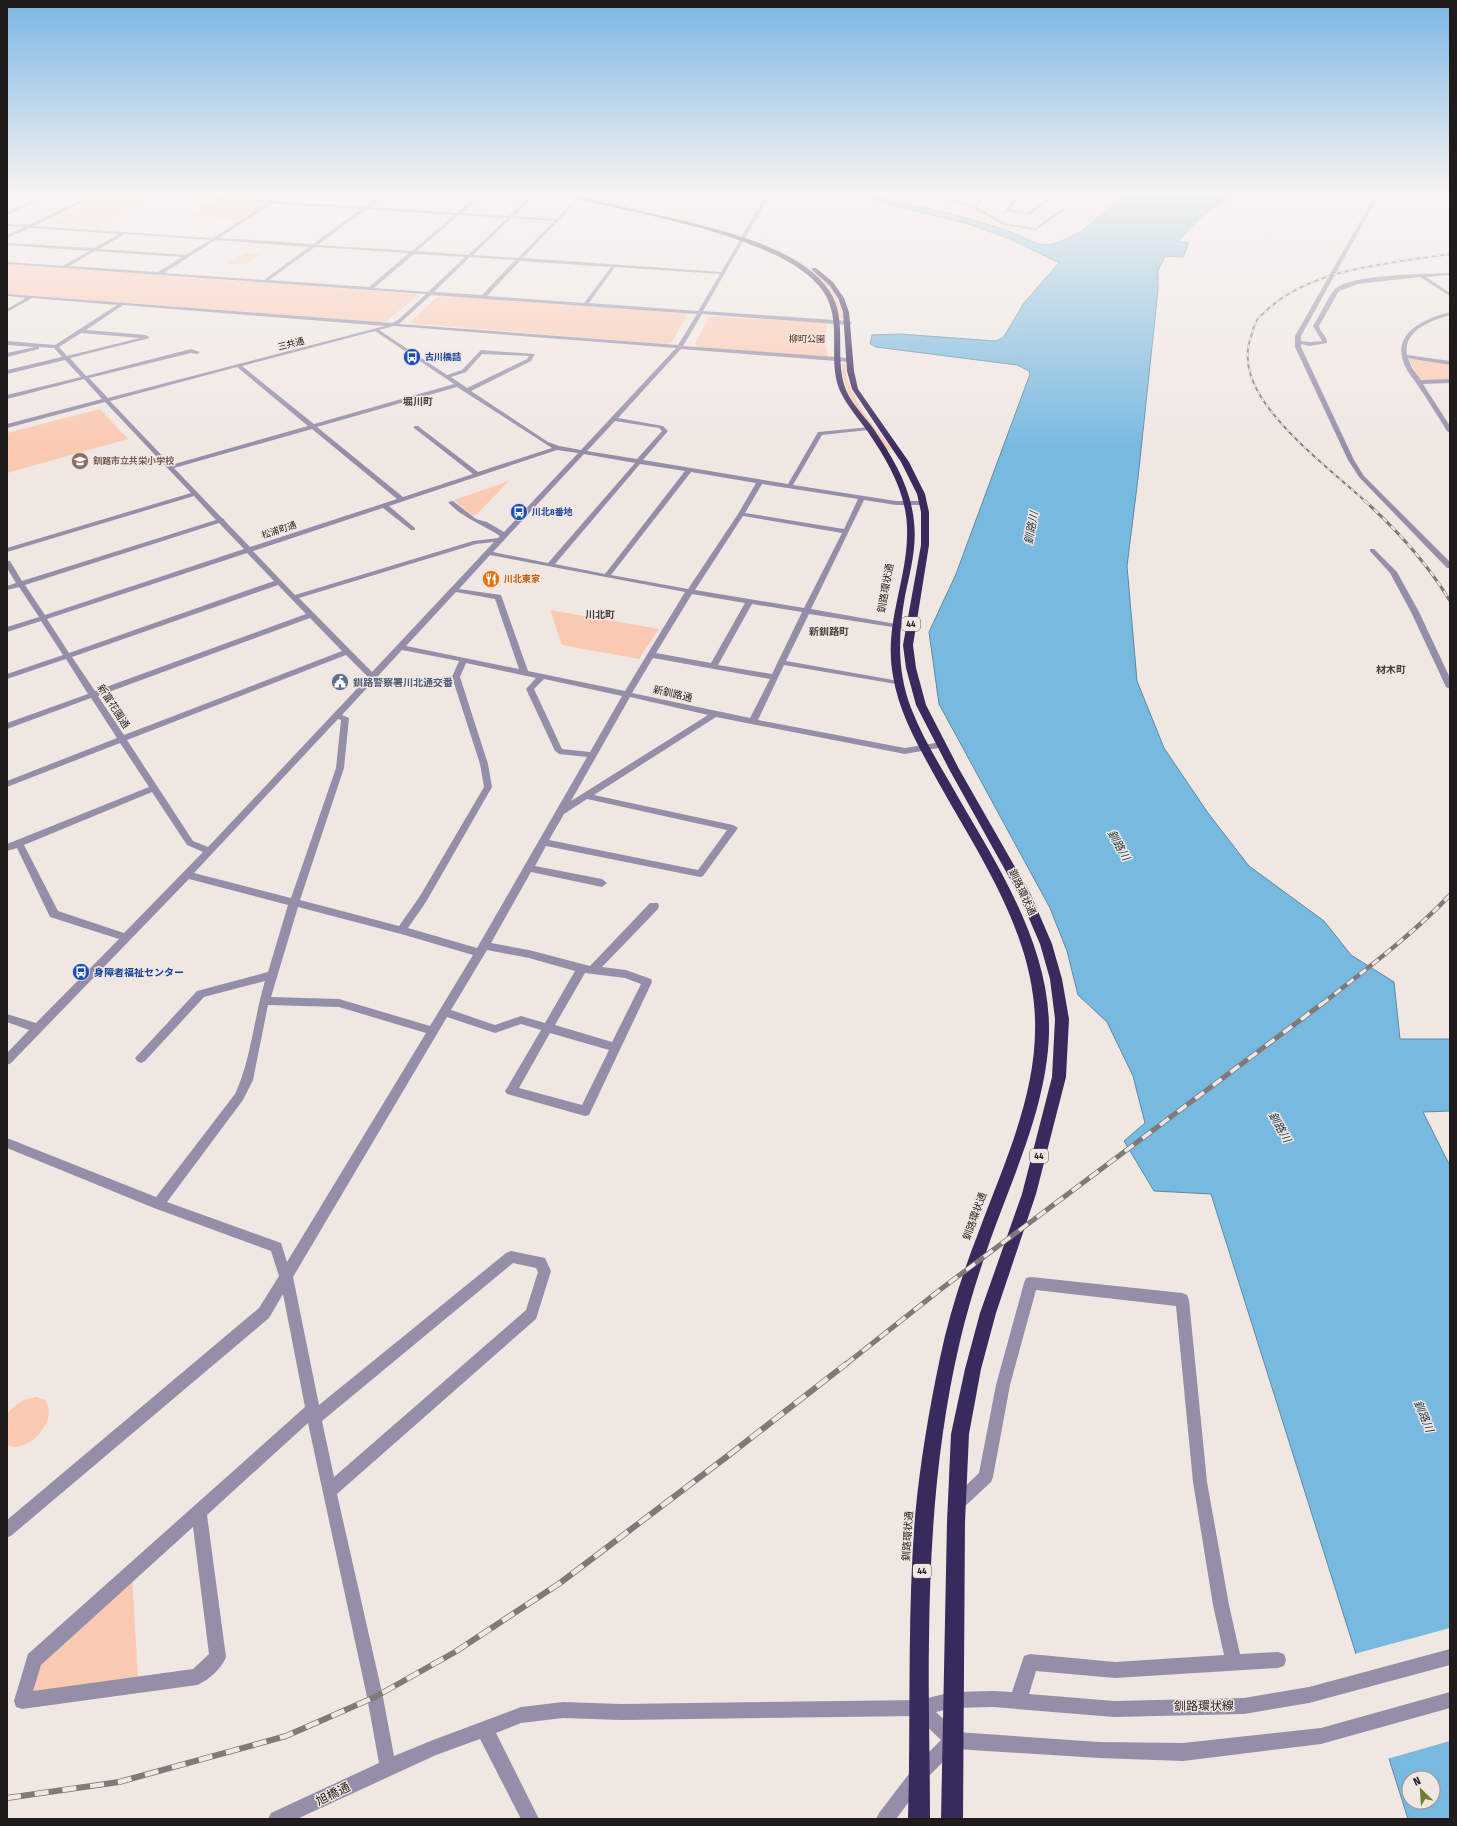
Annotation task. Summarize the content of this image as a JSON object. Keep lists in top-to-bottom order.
{
  "streets": {
    "highway": ["釧路環状通", "44"],
    "street": [
      "三共通",
      "松浦町通",
      "新釧路通",
      "新富花園通",
      "釧路環状線",
      "旭橋通"
    ]
  },
  "crossings": [
    ["松浦町通", "新富花園通"],
    ["釧路環状通", "新釧路通"],
    ["釧路環状通", "釧路環状線"],
    ["釧路環状線", "旭橋通"]
  ],
  "districts": [
    "堀川町",
    "川北町",
    "新釧路町",
    "材木町"
  ],
  "water": ["釧路川"],
  "parks": ["柳町公園"],
  "places": {
    "bus stop": ["古川橋詰", "川北8番地", "身障者福祉センター"],
    "school or university": ["釧路市立共栄小学校"],
    "restaurant": ["川北東家"],
    "public building": ["釧路警察署川北通交番"]
  },
  "north": "top left"
}
